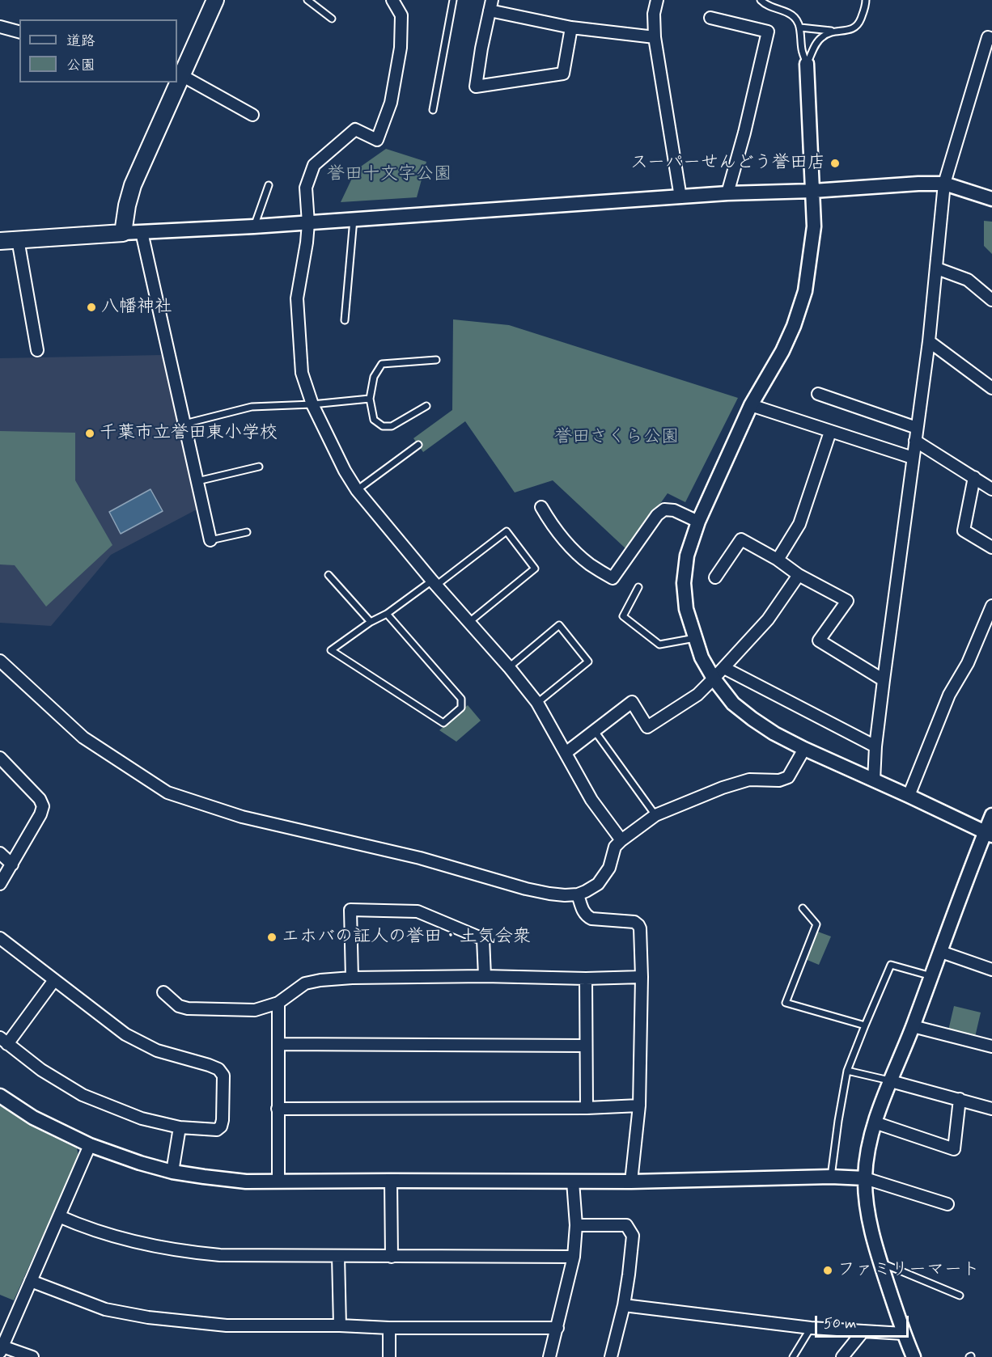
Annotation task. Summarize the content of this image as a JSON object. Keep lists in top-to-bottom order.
{
  "parks": ["誉田十文字公園", "誉田さくら公園"],
  "places": [
    "スーパーせんどう誉田店",
    "八幡神社",
    "千葉市立誉田東小学校",
    "エホバの証人の誉田・土気会衆",
    "ファミリーマート"
  ],
  "legend": ["道路", "公園"],
  "scale_bar": "50 m"
}
